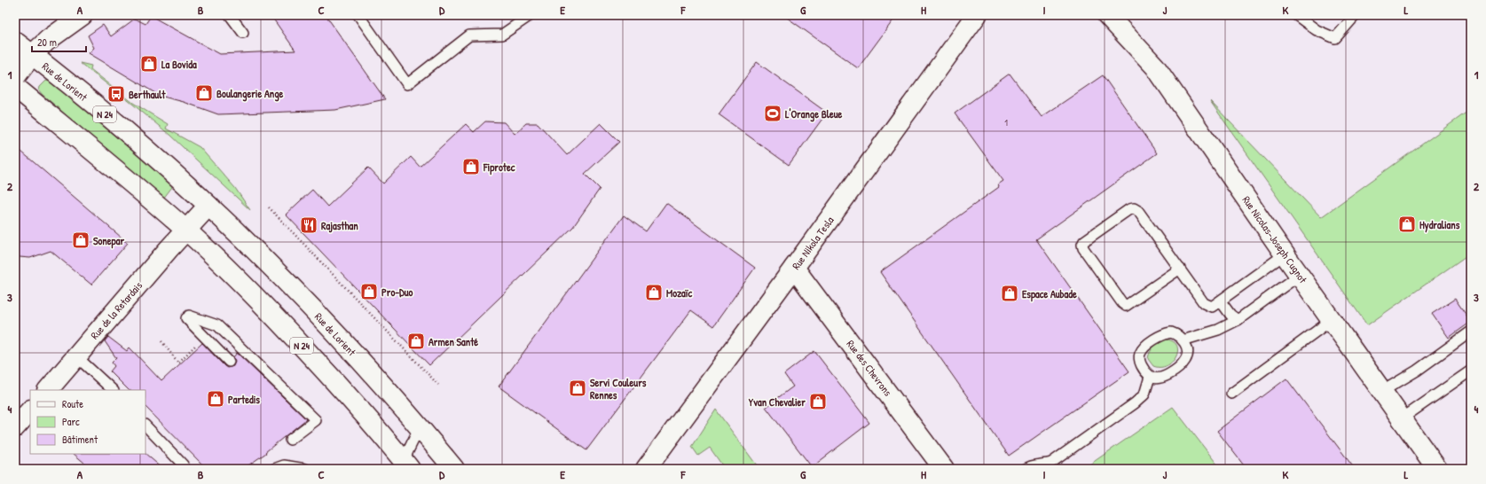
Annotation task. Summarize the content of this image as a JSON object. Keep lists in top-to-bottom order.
{
  "streets": {
    "street": [
      "Rue de Lorient",
      "N 24",
      "Rue Nicolas-Joseph Cugnot",
      "Rue Nikola Tesla",
      "Rue de la Retardais",
      "Rue des Chevrons"
    ]
  },
  "crossings": [
    ["N 24", "Rue de la Retardais"],
    ["Rue Nikola Tesla", "Rue des Chevrons"]
  ],
  "places": {
    "shop": [
      "La Bovida",
      "Boulangerie Ange",
      "Fiprotec",
      "Hydralians",
      "Sonepar",
      "Pro-Duo",
      "Mozaïc",
      "Espace Aubade",
      "Armen Santé",
      "Servi Couleurs Rennes",
      "Partedis",
      "Yvan Chevalier"
    ],
    "bus stop": ["Berthault"],
    "sports": ["L'Orange Bleue"],
    "restaurant": ["Rajasthan"]
  },
  "house_numbers": ["1"],
  "legend": ["Route", "Parc", "Bâtiment"],
  "scale_bar": "20 m",
  "grid": {
    "columns": [
      "A",
      "B",
      "C",
      "D",
      "E",
      "F",
      "G",
      "H",
      "I",
      "J",
      "K",
      "L"
    ],
    "rows": [
      "1",
      "2",
      "3",
      "4"
    ]
  }
}
